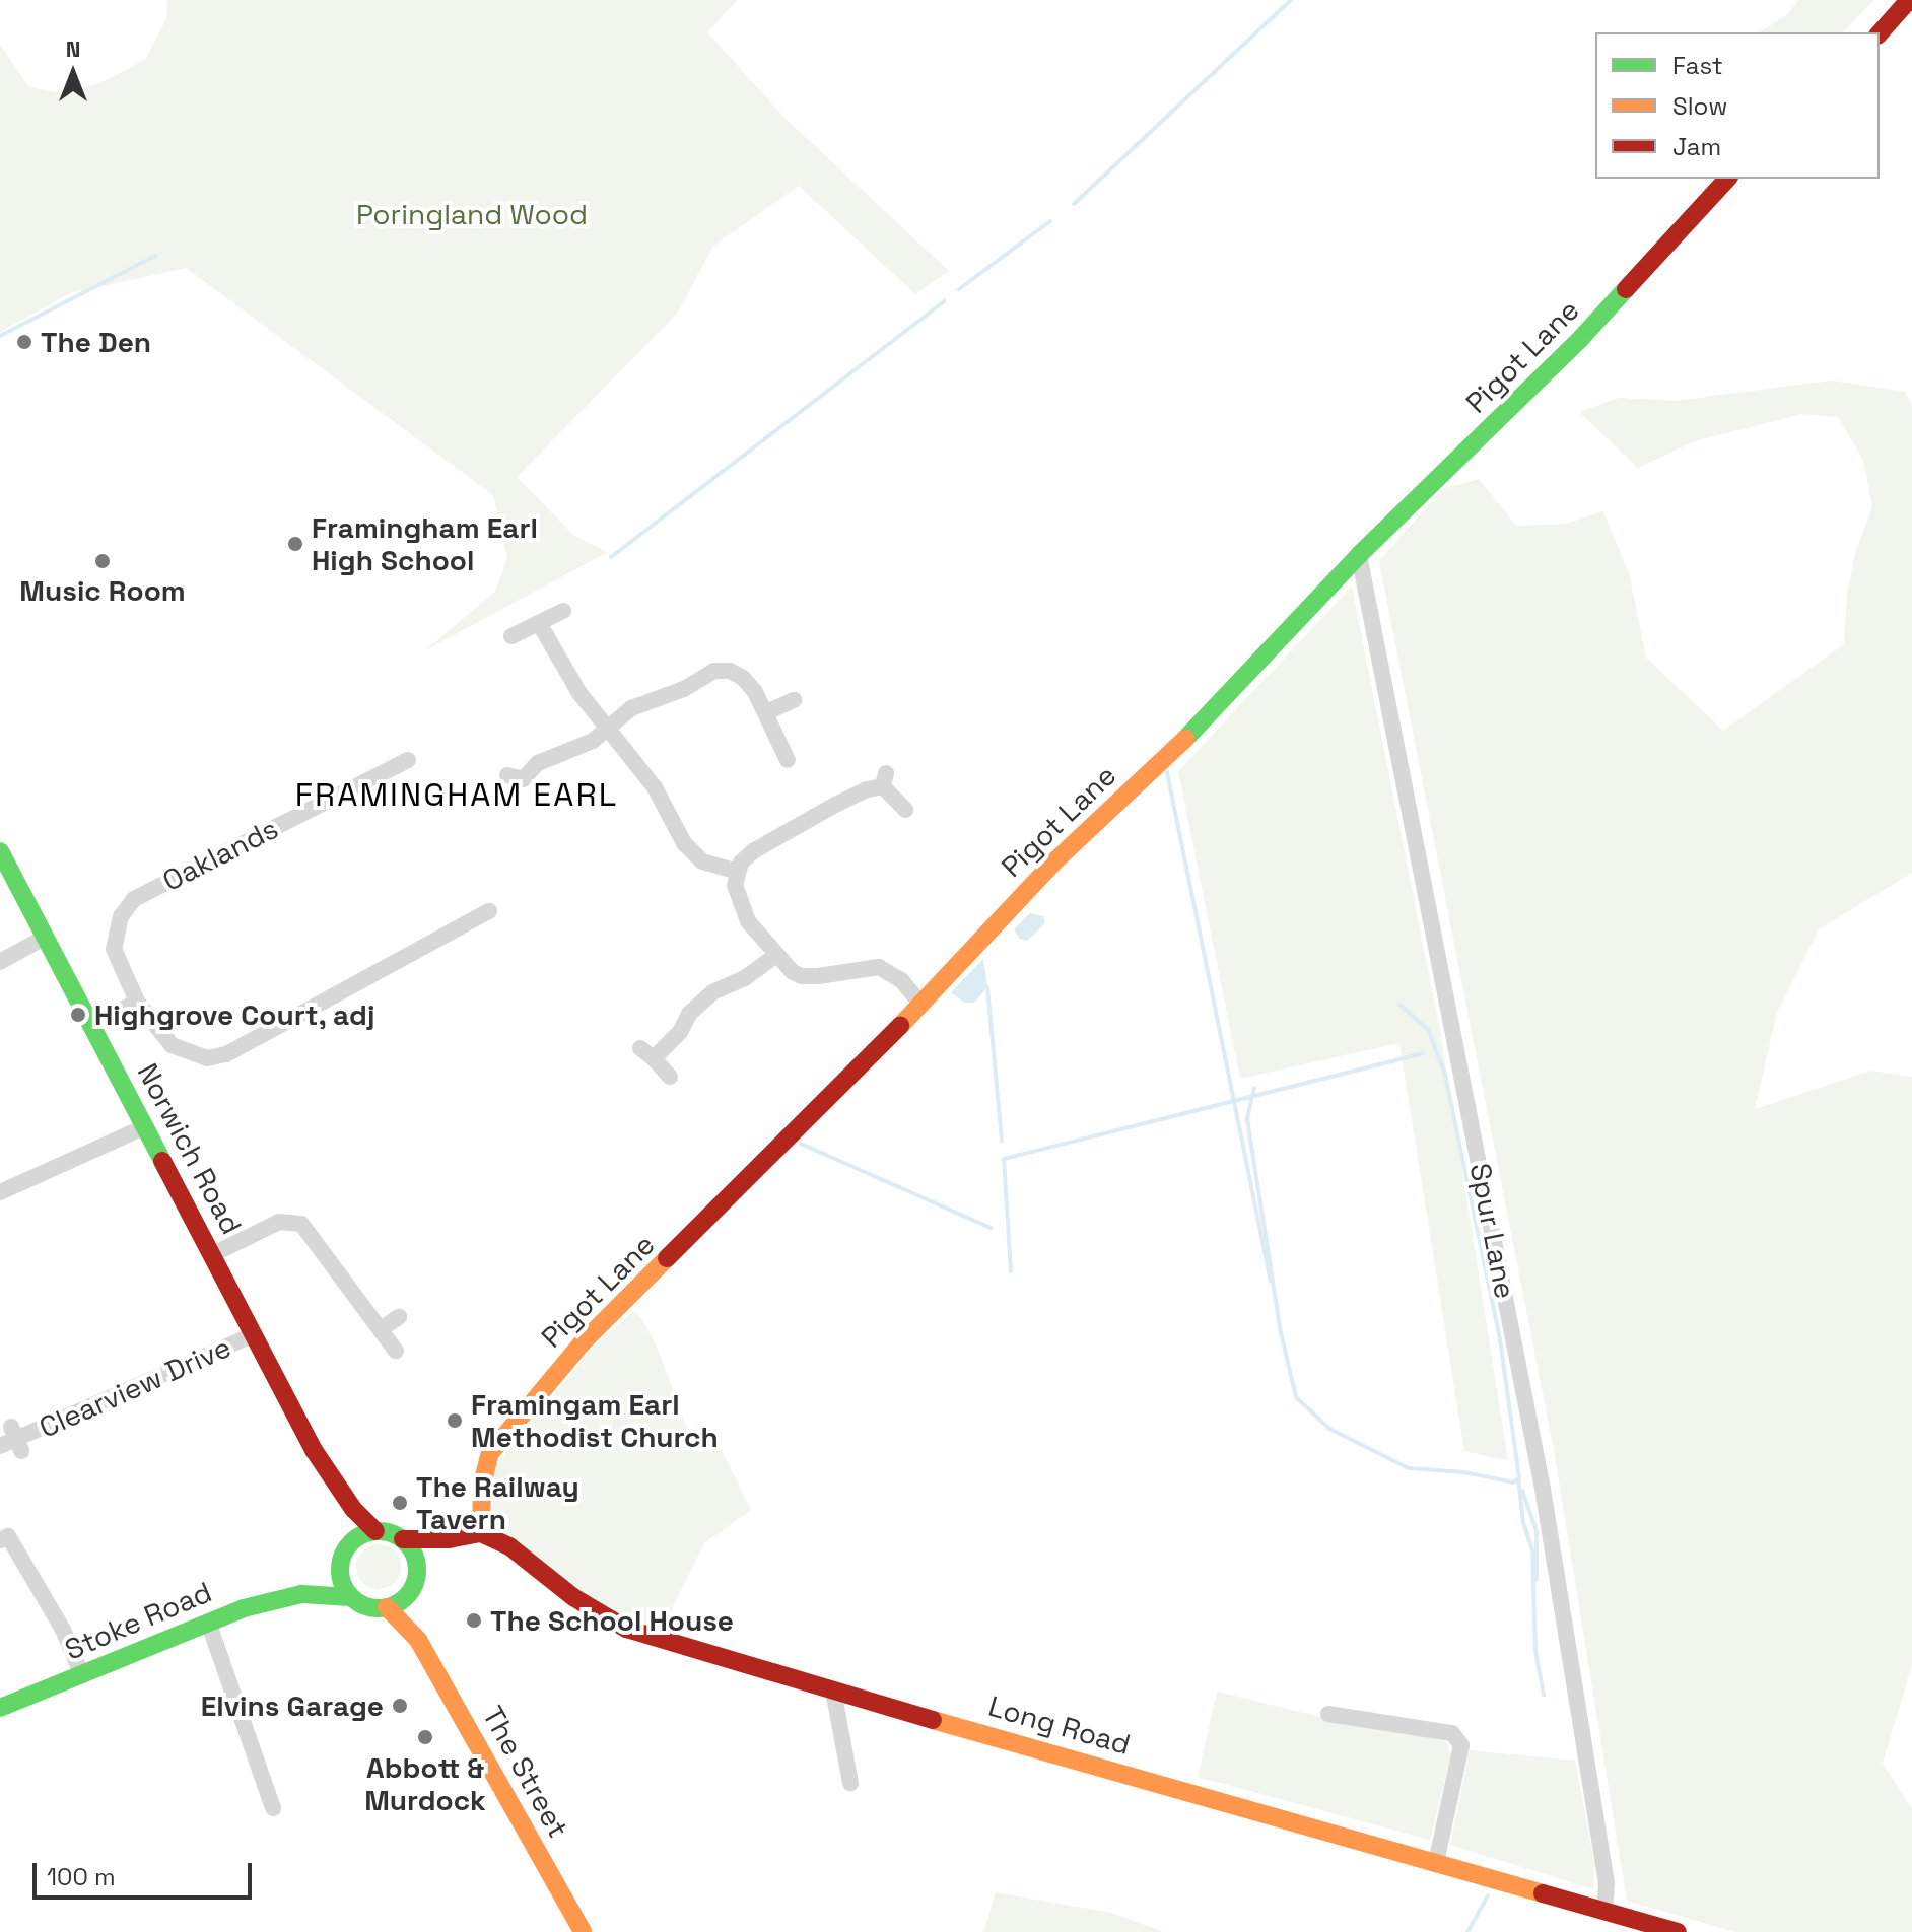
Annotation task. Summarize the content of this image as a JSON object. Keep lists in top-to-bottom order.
{
  "streets": {
    "street": [
      "Pigot Lane",
      "Oaklands",
      "Norwich Road",
      "Spur Lane",
      "Clearview Drive",
      "Stoke Road",
      "Long Road",
      "The Street"
    ]
  },
  "crossings": [
    ["Pigot Lane", "Spur Lane"],
    ["Pigot Lane", "Long Road"],
    ["Norwich Road", "Clearview Drive"],
    ["Norwich Road", "Stoke Road"],
    ["Norwich Road", "The Street"],
    ["Spur Lane", "Long Road"],
    ["Stoke Road", "The Street"]
  ],
  "districts": ["FRAMINGHAM EARL"],
  "parks": ["Poringland Wood"],
  "places": [
    "The Den",
    "Framingham Earl High School",
    "Music Room",
    "Highgrove Court, adj",
    "Framingam Earl Methodist Church",
    "The Railway Tavern",
    "The School House",
    "Elvins Garage",
    "Abbott & Murdock"
  ],
  "legend": ["Fast", "Slow", "Jam"],
  "scale_bar": "100 m",
  "north": "top"
}
